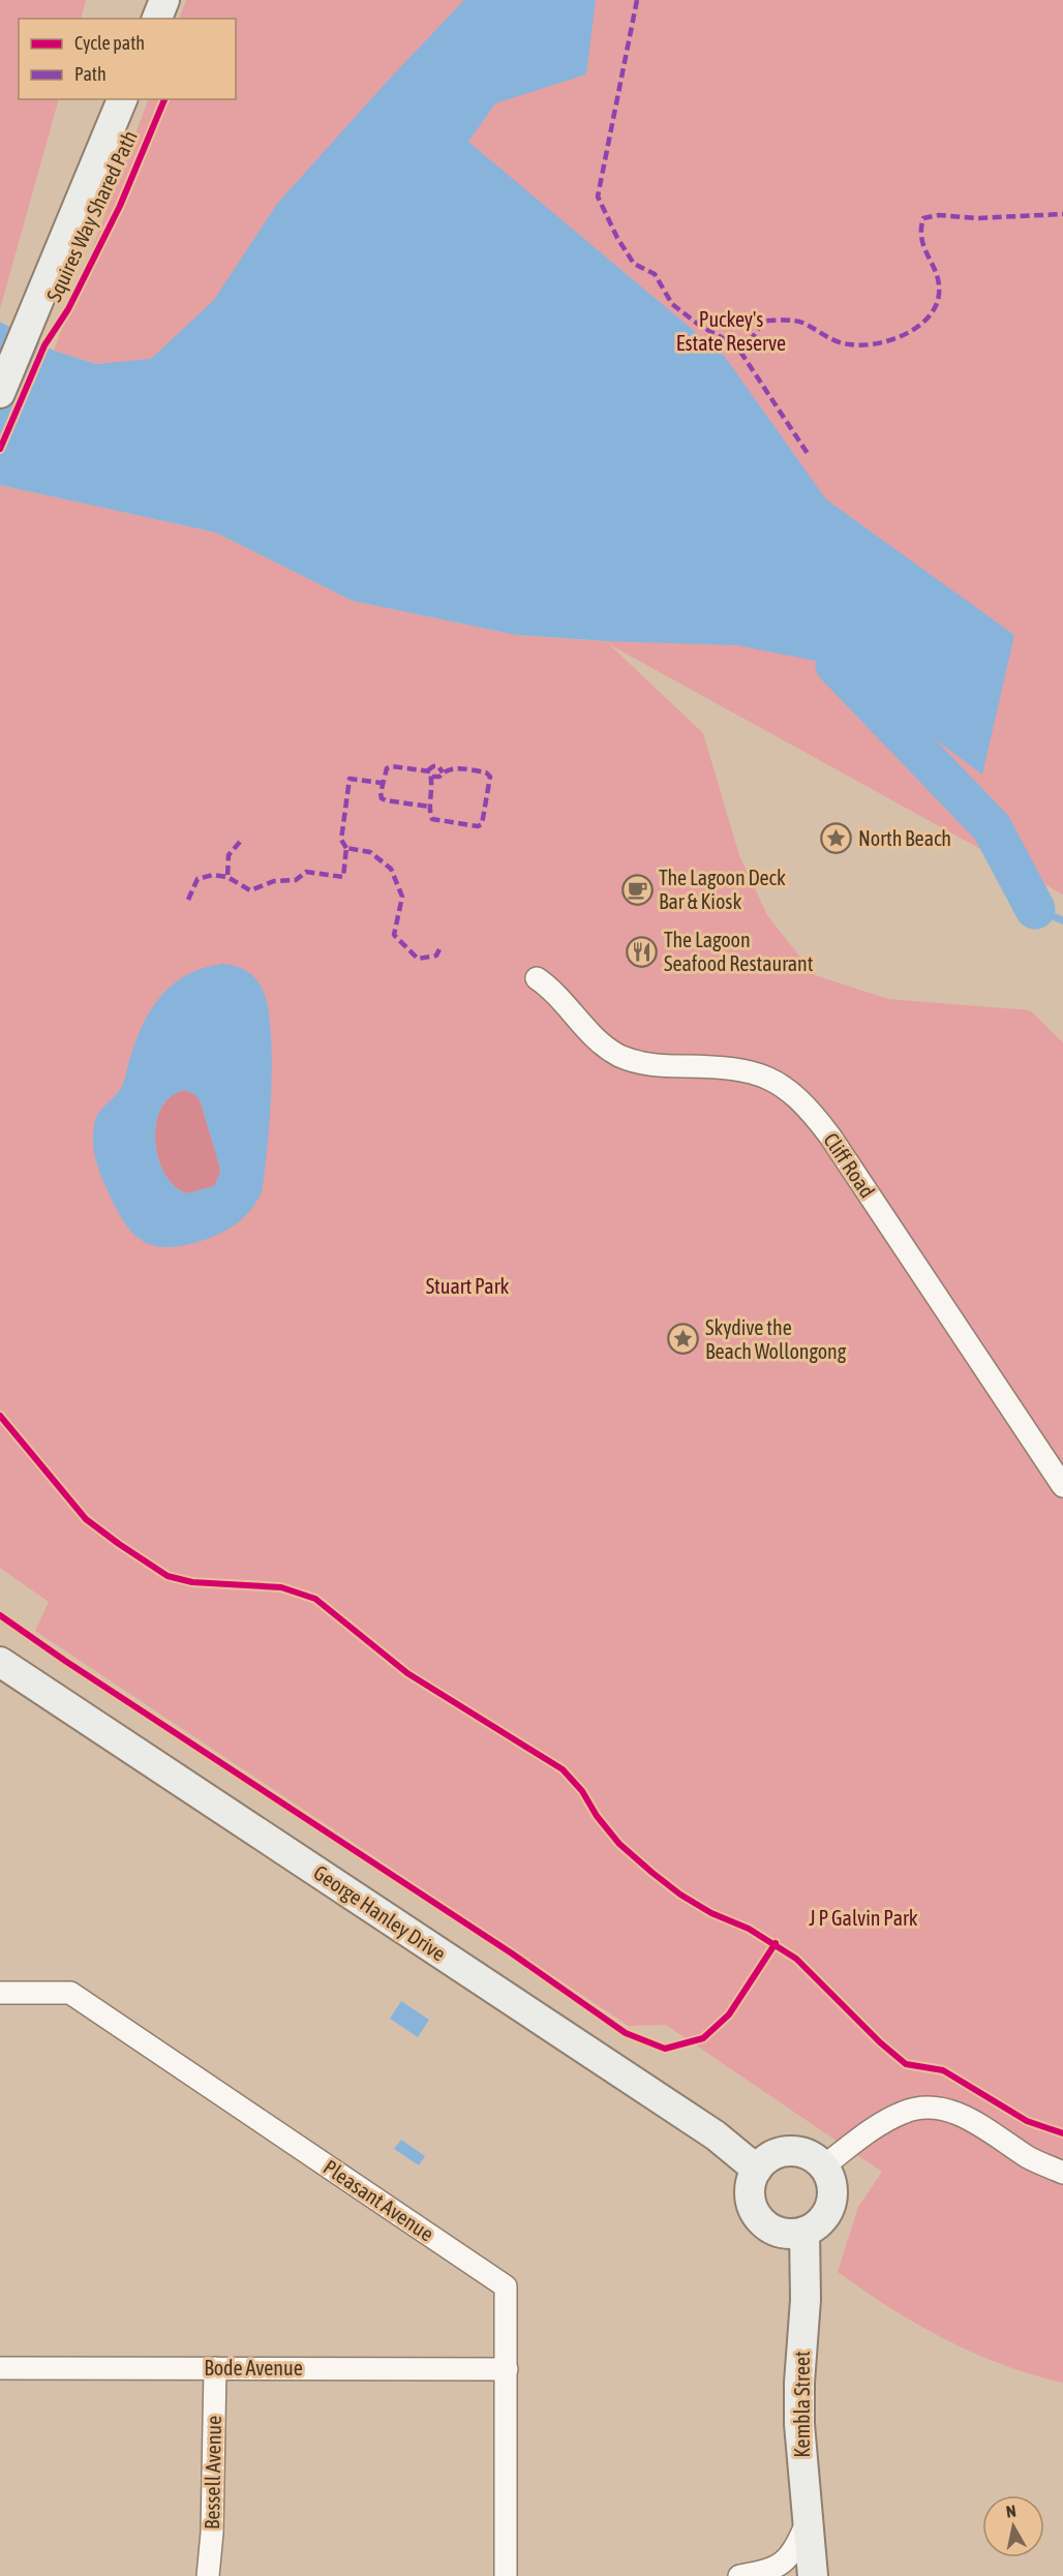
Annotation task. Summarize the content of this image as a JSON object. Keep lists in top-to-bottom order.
{
  "streets": {
    "main road": ["George Hanley Drive", "Kembla Street"],
    "street": [
      "Cliff Road",
      "Pleasant Avenue",
      "Bode Avenue",
      "Bessell Avenue"
    ],
    "cycle path": ["Squires Way Shared Path"]
  },
  "crossings": [
    ["George Hanley Drive", "Kembla Street"],
    ["Pleasant Avenue", "Bode Avenue"],
    ["Bode Avenue", "Bessell Avenue"]
  ],
  "parks": ["Puckey's Estate Reserve", "Stuart Park", "J P Galvin Park"],
  "places": {
    "place": ["North Beach", "Skydive the Beach Wollongong"],
    "cafe": ["The Lagoon Deck Bar & Kiosk"],
    "restaurant": ["The Lagoon Seafood Restaurant"]
  },
  "legend": ["Cycle path", "Path"],
  "north": "top"
}
